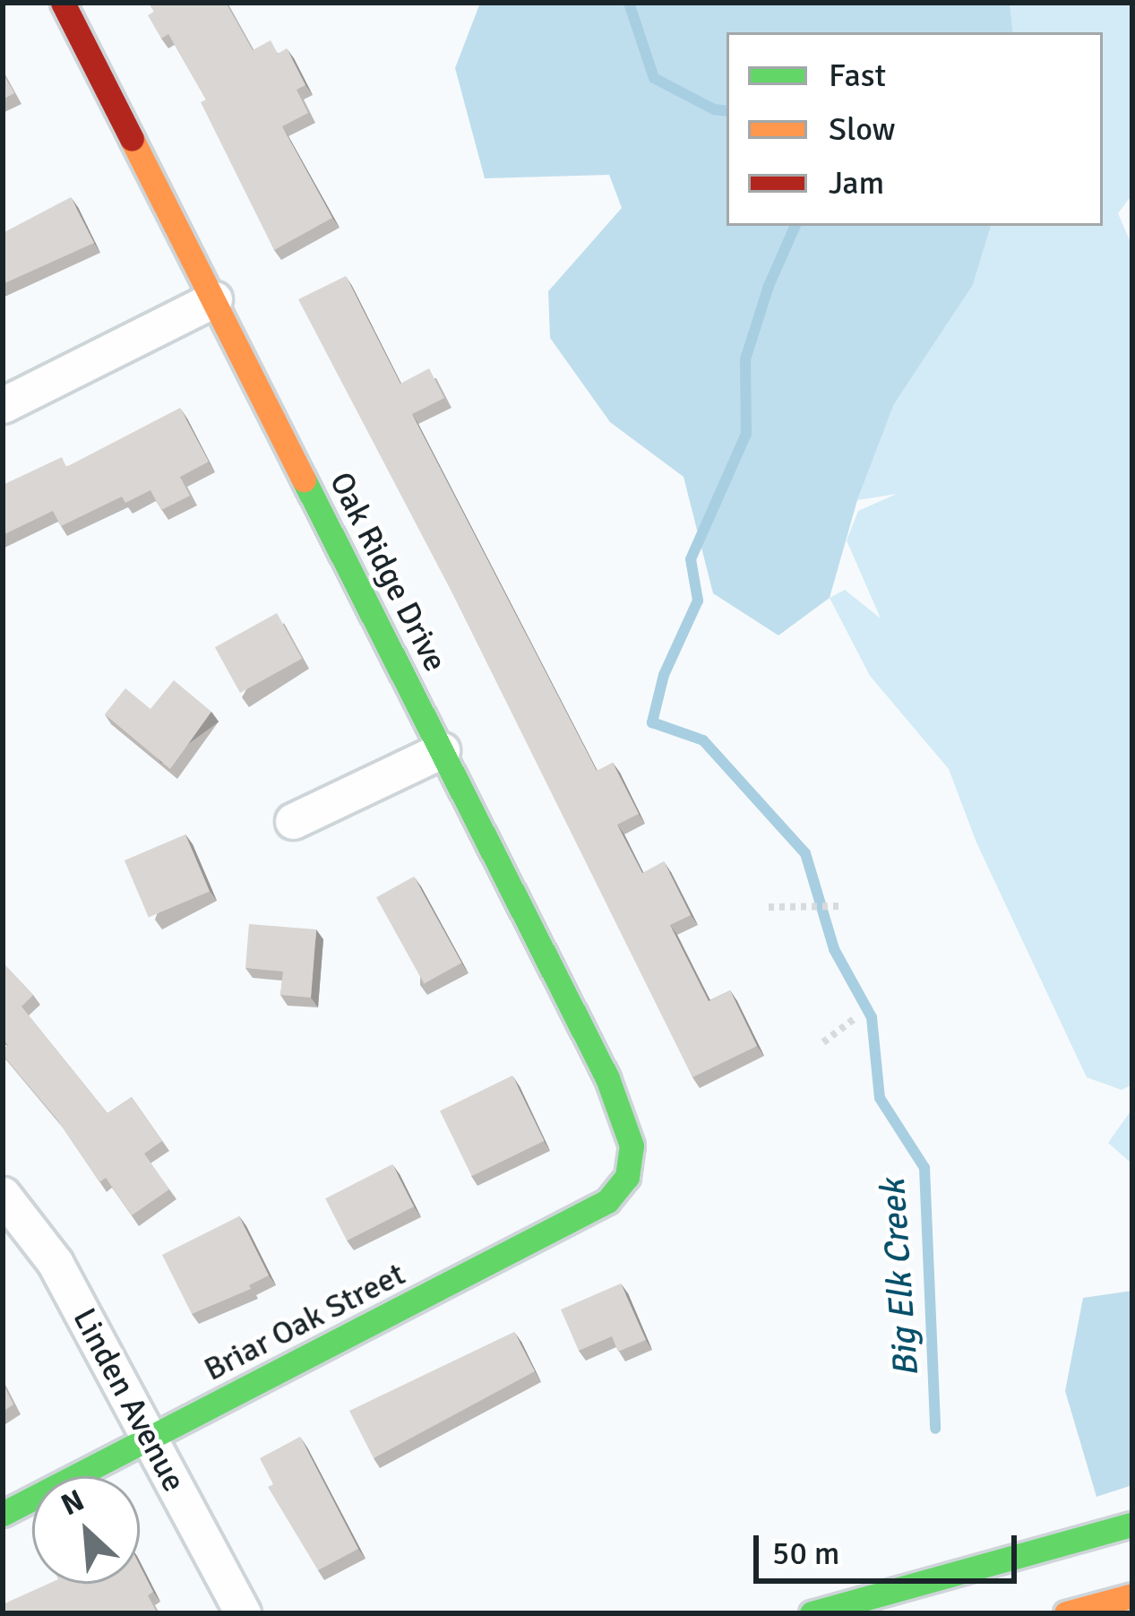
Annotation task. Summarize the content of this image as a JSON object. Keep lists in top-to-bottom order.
{
  "streets": {
    "street": ["Oak Ridge Drive", "Briar Oak Street", "Linden Avenue"]
  },
  "crossings": [
    ["Oak Ridge Drive", "Briar Oak Street"],
    ["Briar Oak Street", "Linden Avenue"]
  ],
  "water": ["Big Elk Creek"],
  "legend": ["Fast", "Slow", "Jam"],
  "scale_bar": "50 m",
  "north": "top left"
}
